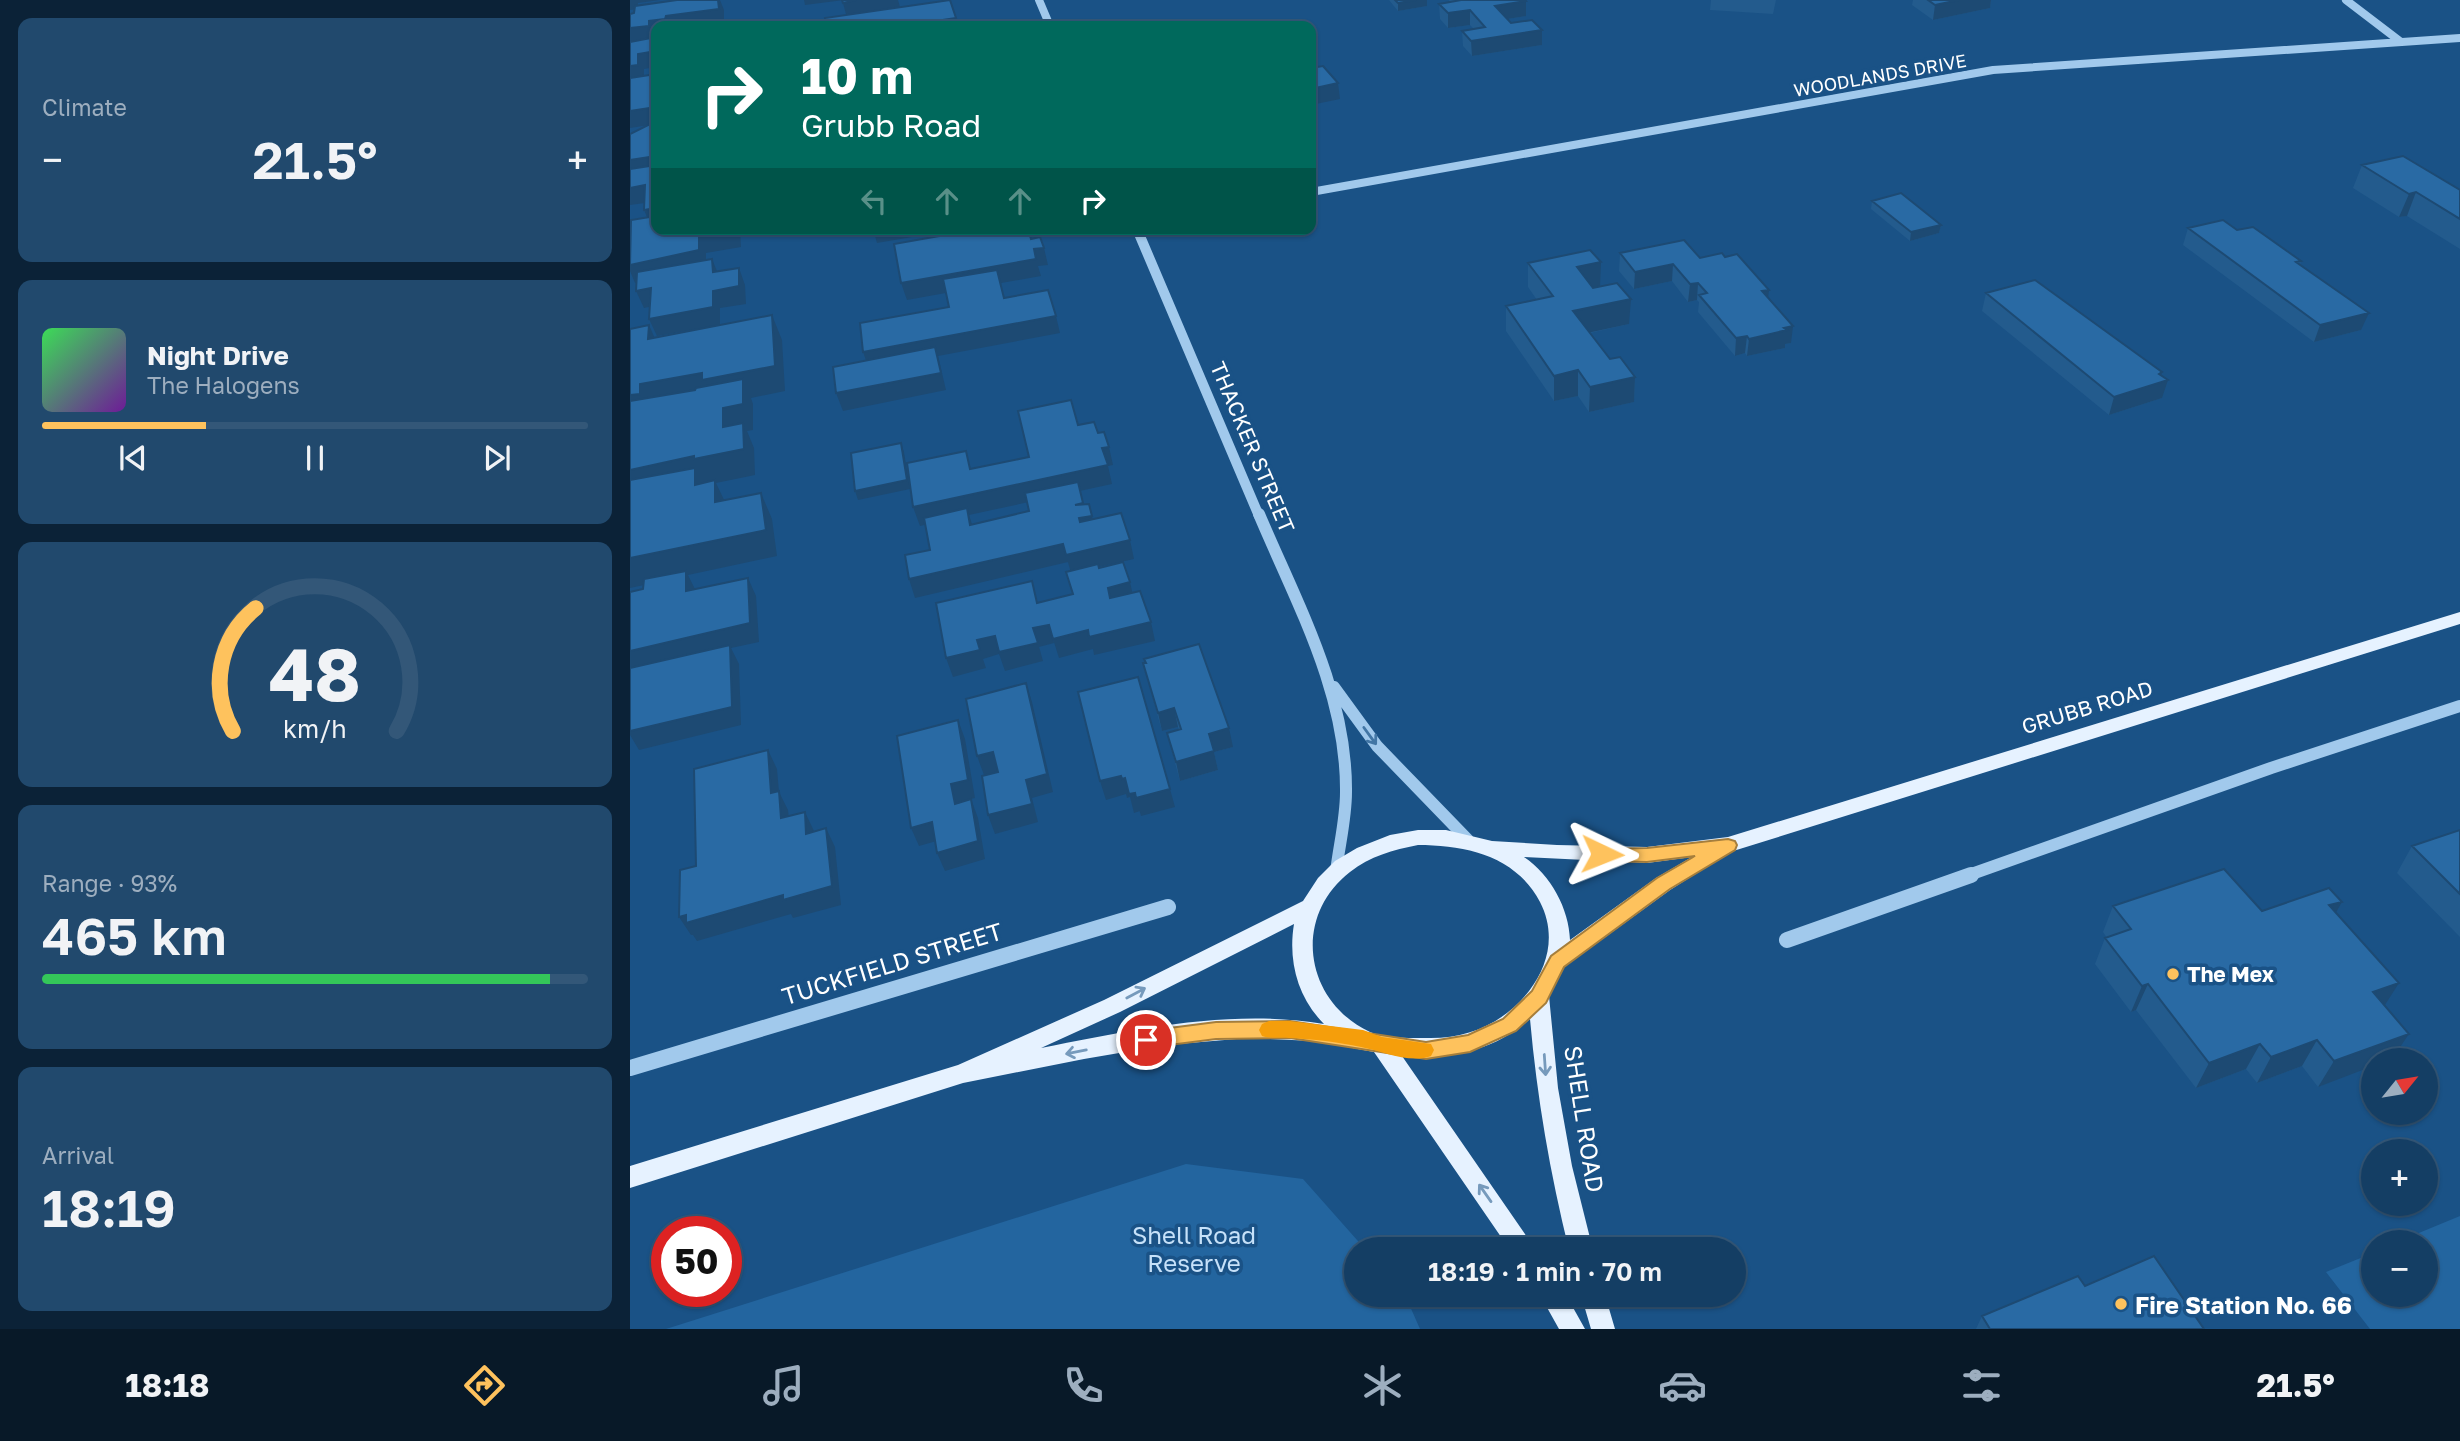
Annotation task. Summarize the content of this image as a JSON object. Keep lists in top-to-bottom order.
{
  "streets": {
    "main road": ["GRUBB ROAD", "SHELL ROAD"],
    "street": ["WOODLANDS DRIVE", "THACKER STREET", "TUCKFIELD STREET"]
  },
  "crossings": [
    ["THACKER STREET", "GRUBB ROAD"],
    ["THACKER STREET", "SHELL ROAD"],
    ["GRUBB ROAD", "SHELL ROAD"]
  ],
  "one_way": ["SHELL ROAD"],
  "parks": ["Shell Road Reserve"],
  "places": ["The Mex", "Fire Station No. 66"],
  "north": "top right",
  "page": {
    "tile": [
      "Climate",
      ["Range · 93%", "465 km"],
      ["Arrival", "18:19"]
    ],
    "turn": ["10 m", "Grubb Road"],
    "heat": ["−", "21.5°", "+"],
    "song": ["Night Drive", "The Halogens"],
    "map_buttons": ["+", "−"],
    "limit": "50",
    "trip": "18:19 · 1 min · 70 m",
    "tabs": ["18:18", "21.5°"],
    "gauge": ["48", "km/h"]
  }
}
